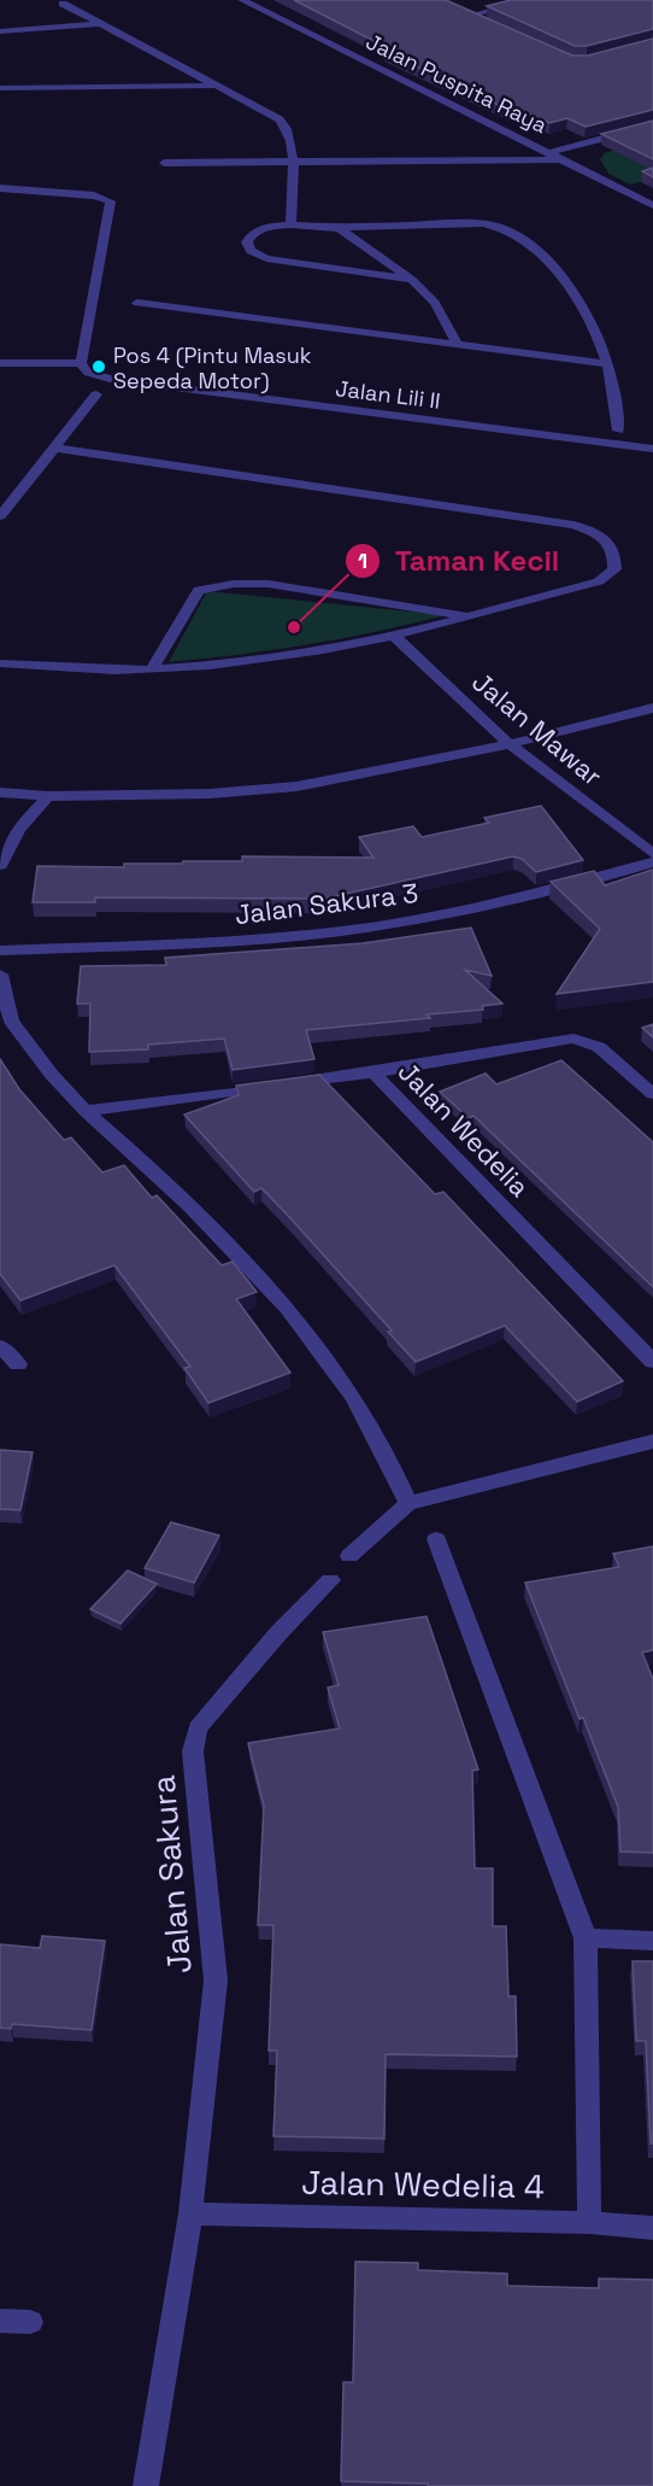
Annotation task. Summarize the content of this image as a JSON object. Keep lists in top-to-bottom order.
{
  "streets": {
    "street": [
      "Jalan Puspita Raya",
      "Jalan Lili II",
      "Jalan Mawar",
      "Jalan Sakura 3",
      "Jalan Wedelia",
      "Jalan Sakura",
      "Jalan Wedelia 4"
    ]
  },
  "crossings": [
    ["Jalan Sakura", "Jalan Wedelia 4"]
  ],
  "places": ["Pos 4 (Pintu Masuk Sepeda Motor)", "Taman Kecil"]
}
